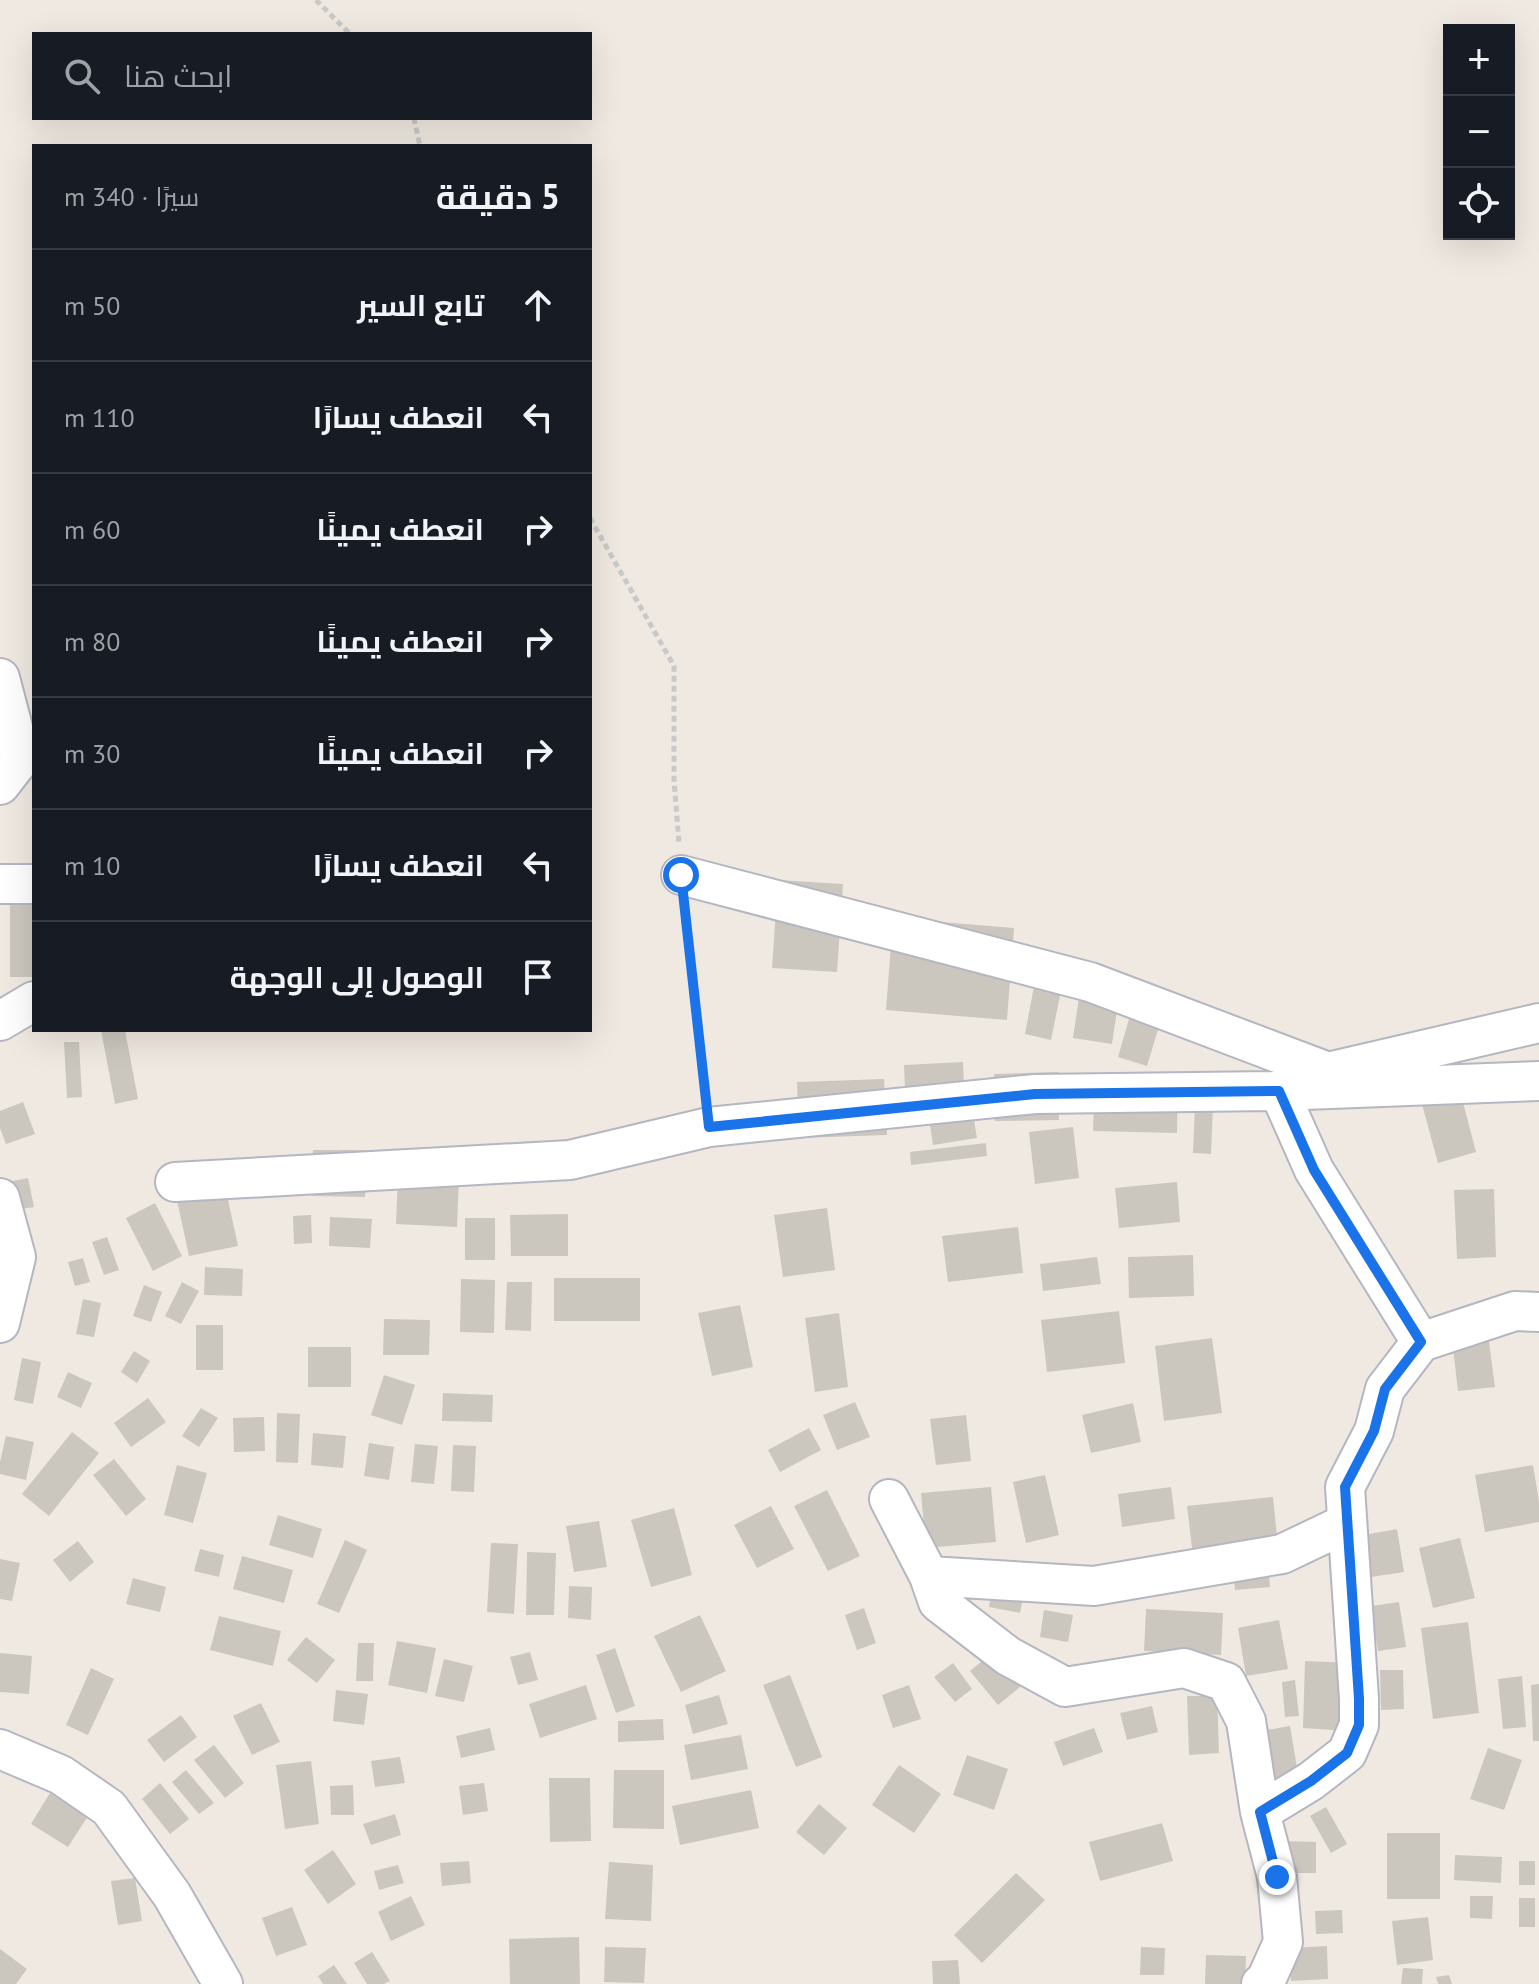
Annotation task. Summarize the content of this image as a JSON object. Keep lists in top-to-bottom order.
{
  "page": {
    "map_buttons": ["+", "−"],
    "search": "ابحث هنا",
    "heading": ["5 دقيقة", "سيرًا · 340 m"],
    "list": [
      ["تابع السير", "50 m"],
      ["انعطف يسارًا", "110 m"],
      ["انعطف يمينًا", "60 m"],
      ["انعطف يمينًا", "80 m"],
      ["انعطف يمينًا", "30 m"],
      ["انعطف يسارًا", "10 m"],
      "الوصول إلى الوجهة"
    ]
  }
}
